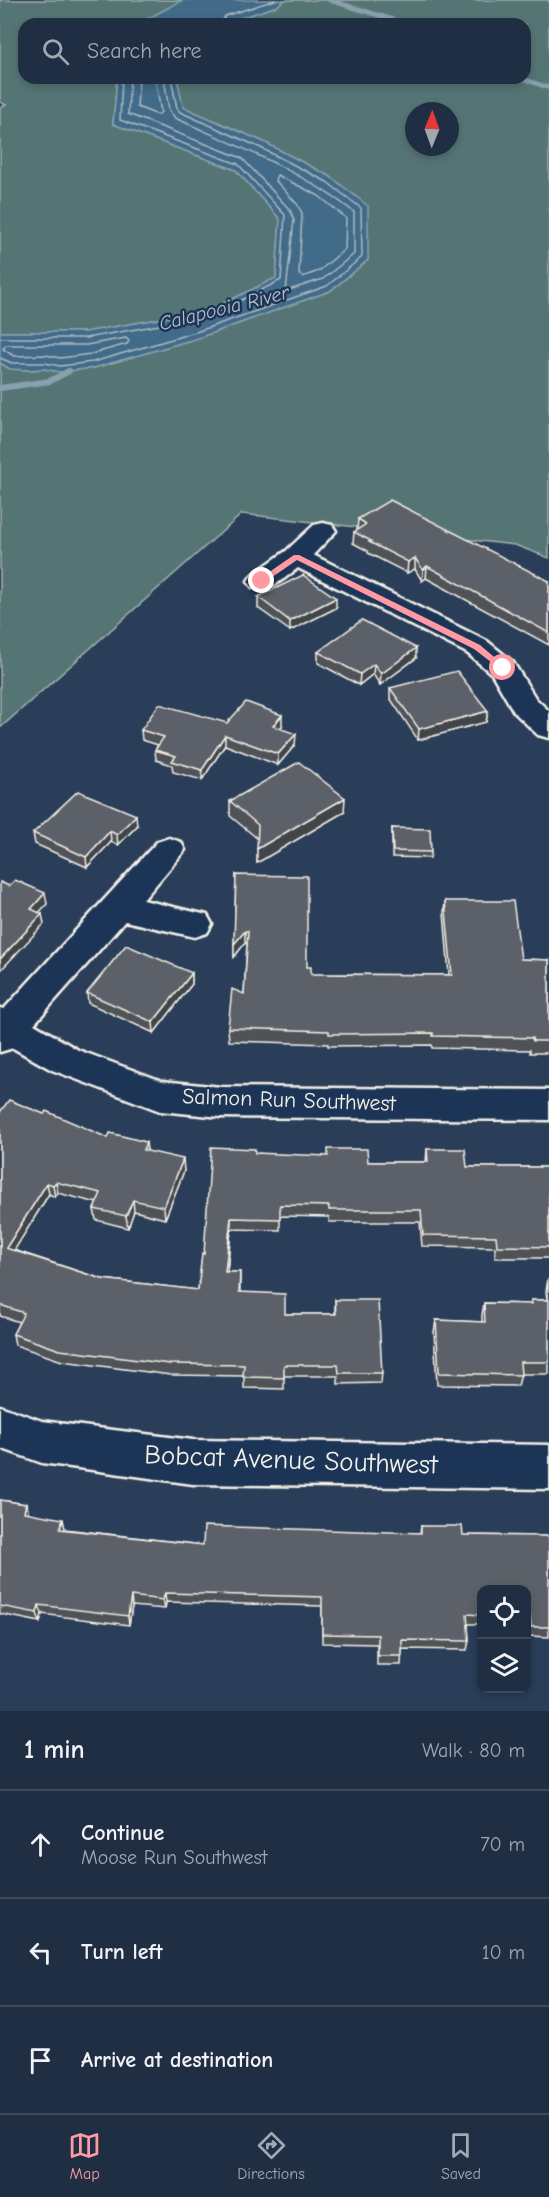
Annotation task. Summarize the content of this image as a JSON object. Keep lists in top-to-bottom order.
{
  "streets": {
    "street": ["Salmon Run Southwest", "Bobcat Avenue Southwest"]
  },
  "water": ["Calapooia River"],
  "north": "top",
  "page": {
    "search": "Search here",
    "heading": ["1 min", "Walk · 80 m"],
    "list": [
      ["Continue", "Moose Run Southwest", "70 m"],
      ["Turn left", "10 m"],
      "Arrive at destination"
    ],
    "nav": ["Map", "Directions", "Saved"]
  }
}
